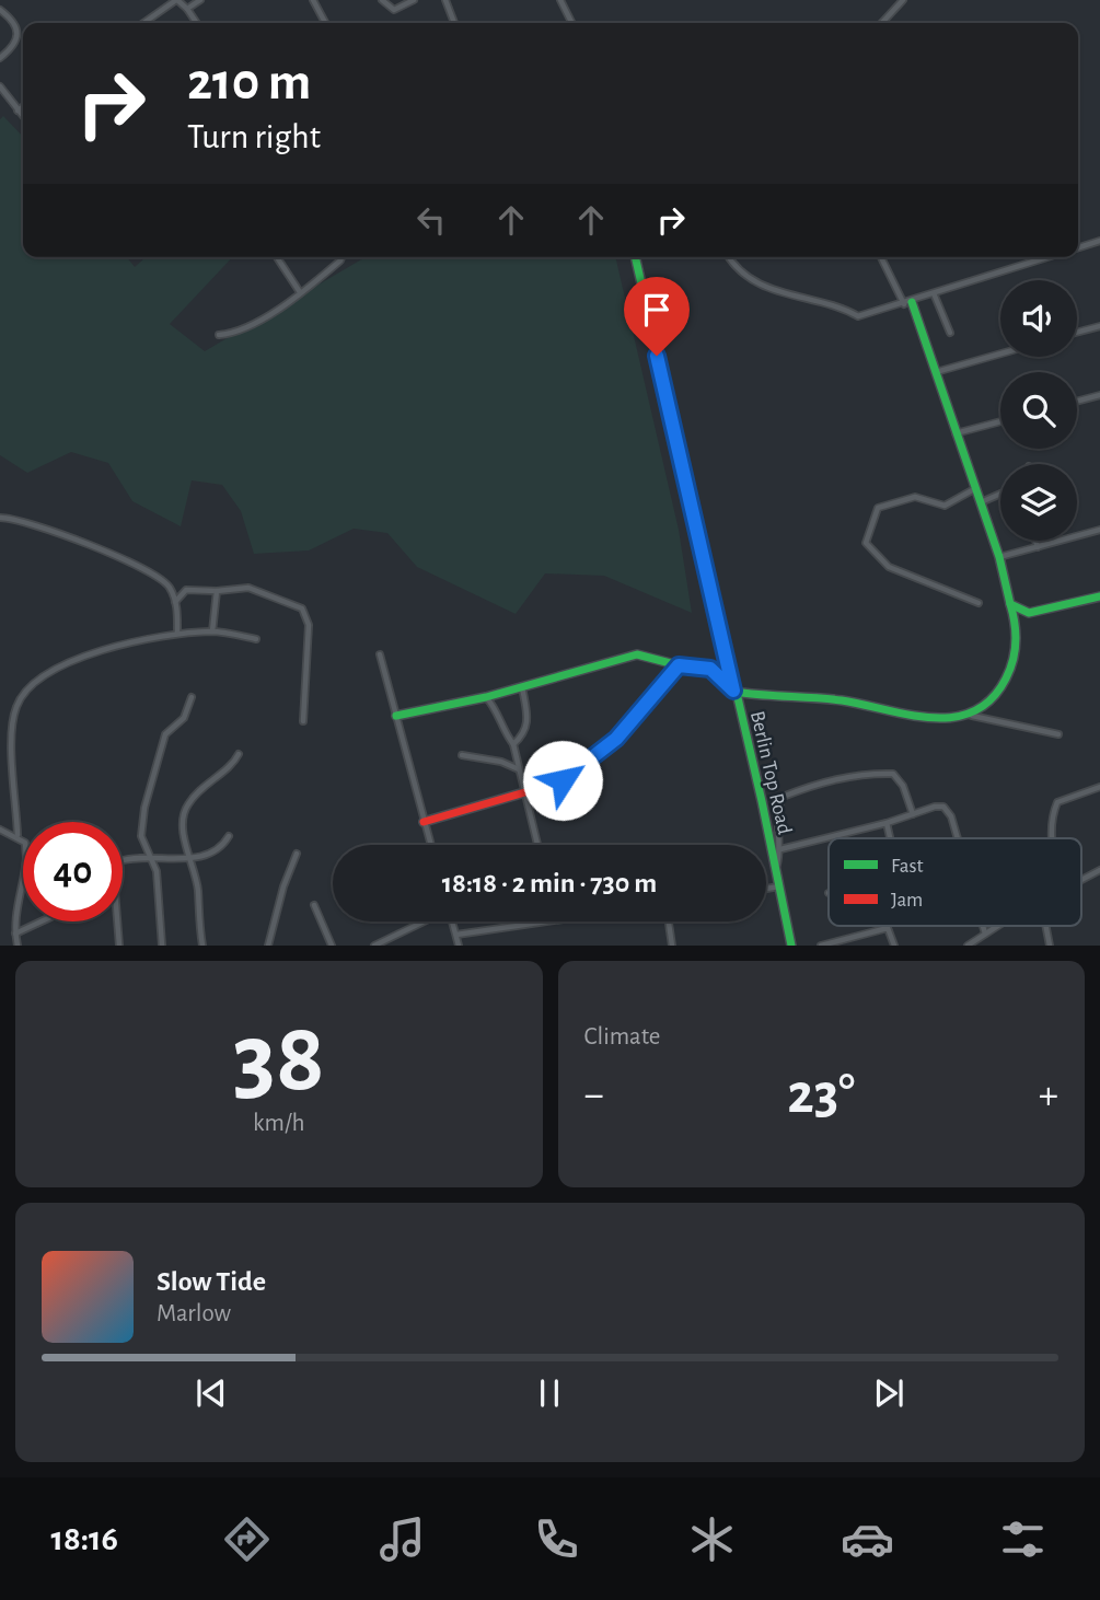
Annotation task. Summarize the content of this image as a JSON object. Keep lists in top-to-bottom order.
{
  "streets": {
    "street": ["Berlin Top Road"]
  },
  "legend": ["Fast", "Jam"],
  "page": {
    "turn": ["210 m", "Turn right"],
    "limit": "40",
    "trip": "18:18 · 2 min · 730 m",
    "tile": [
      ["38", "km/h"],
      "Climate"
    ],
    "heat": ["−", "23°", "+"],
    "song": ["Slow Tide", "Marlow"],
    "tabs": "18:16"
  }
}
